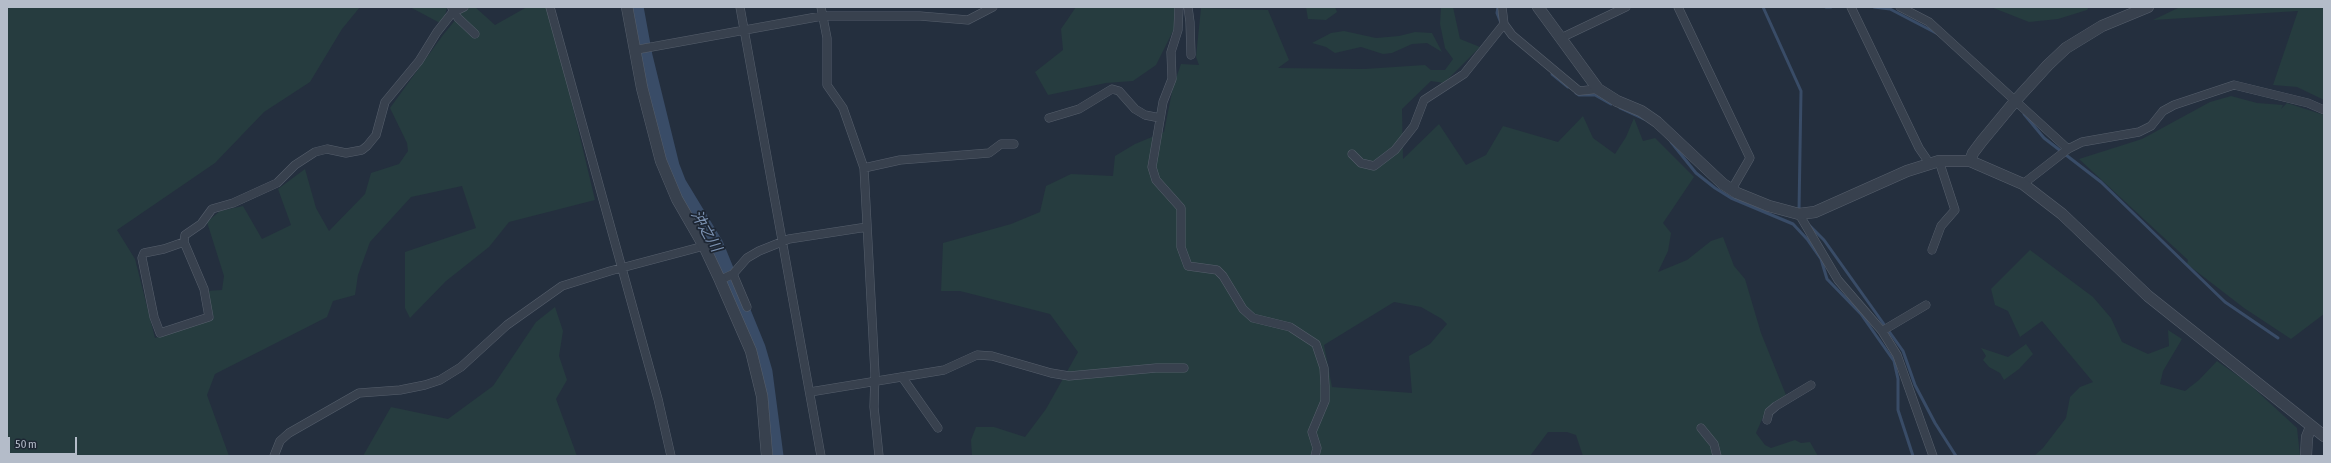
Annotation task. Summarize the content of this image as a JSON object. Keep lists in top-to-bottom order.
{
  "water": ["沖之川"],
  "scale_bar": "50 m"
}
